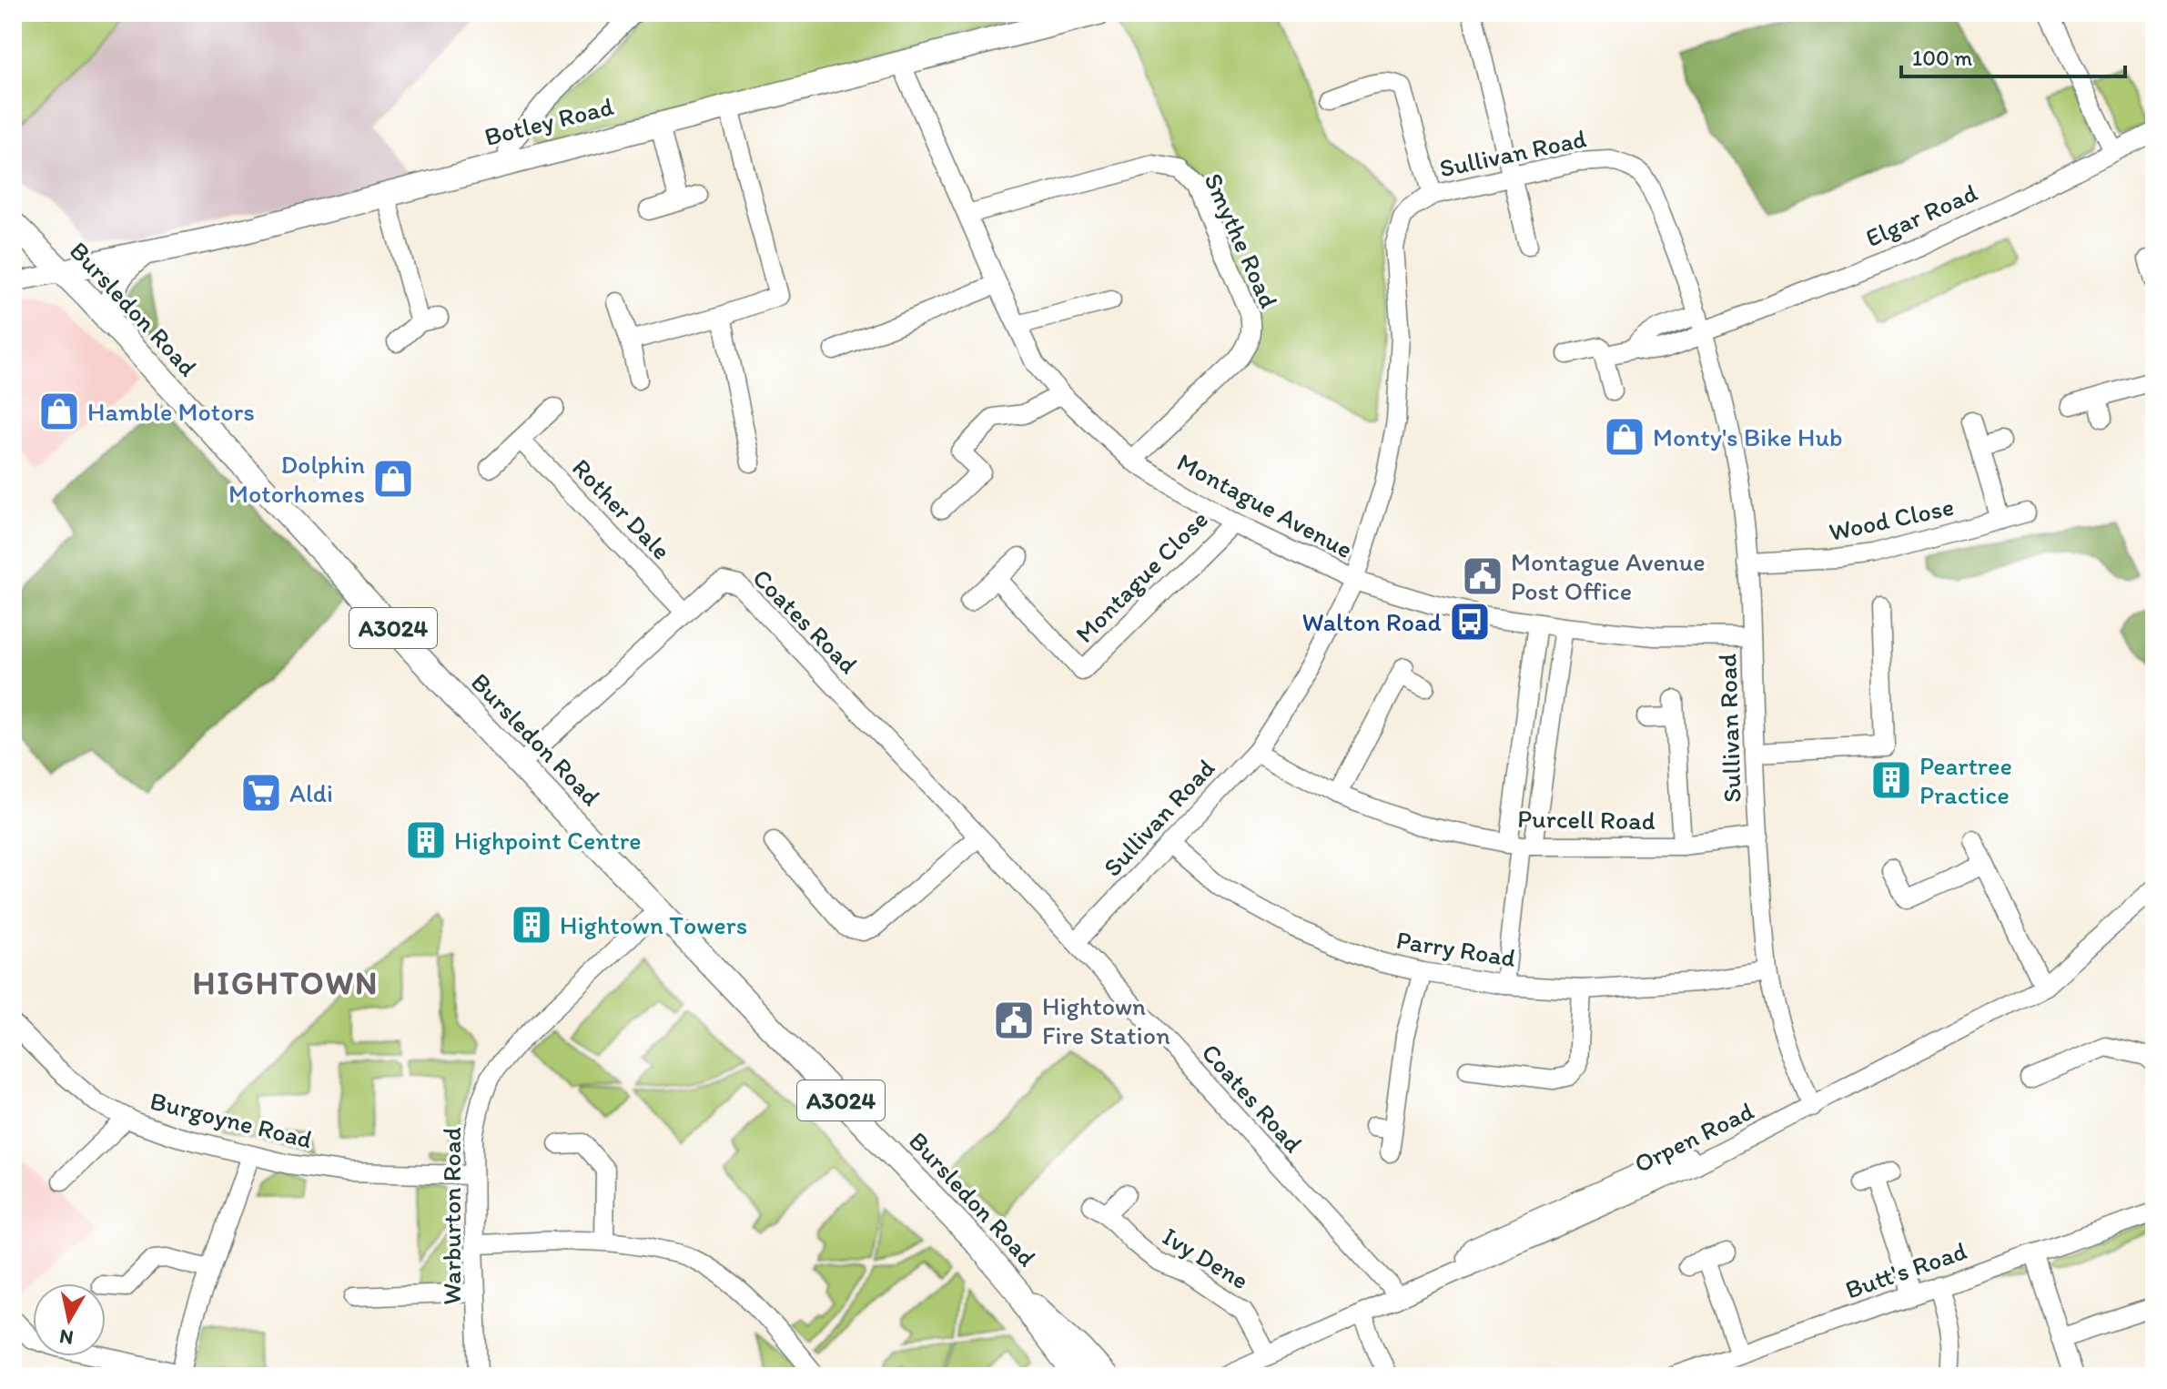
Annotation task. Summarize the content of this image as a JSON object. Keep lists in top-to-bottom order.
{
  "streets": {
    "main road": ["Botley Road", "Bursledon Road", "A3024"],
    "street": [
      "Sullivan Road",
      "Elgar Road",
      "Smythe Road",
      "Montague Avenue",
      "Rother Dale",
      "Wood Close",
      "Montague Close",
      "Coates Road",
      "Purcell Road",
      "Parry Road",
      "Burgoyne Road",
      "Orpen Road",
      "Warburton Road",
      "Ivy Dene",
      "Butt's Road"
    ]
  },
  "crossings": [
    ["Botley Road", "Bursledon Road"],
    ["Botley Road", "Montague Avenue"],
    ["Sullivan Road", "Elgar Road"],
    ["Sullivan Road", "Montague Avenue"],
    ["Sullivan Road", "Wood Close"],
    ["Sullivan Road", "Coates Road"],
    ["Sullivan Road", "Purcell Road"],
    ["Sullivan Road", "Parry Road"],
    ["Sullivan Road", "Orpen Road"],
    ["Smythe Road", "Montague Avenue"],
    ["Bursledon Road", "Coates Road"],
    ["Bursledon Road", "Warburton Road"],
    ["Montague Avenue", "Montague Close"],
    ["Rother Dale", "Coates Road"],
    ["Coates Road", "Orpen Road"],
    ["Burgoyne Road", "Warburton Road"],
    ["Orpen Road", "Ivy Dene"]
  ],
  "districts": ["HIGHTOWN"],
  "places": {
    "shop": ["Hamble Motors", "Monty's Bike Hub", "Dolphin Motorhomes"],
    "public building": ["Montague Avenue Post Office", "Hightown Fire Station"],
    "bus stop": ["Walton Road"],
    "building": ["Peartree Practice", "Highpoint Centre", "Hightown Towers"],
    "supermarket": ["Aldi"]
  },
  "scale_bar": "100 m",
  "north": "bottom"
}
